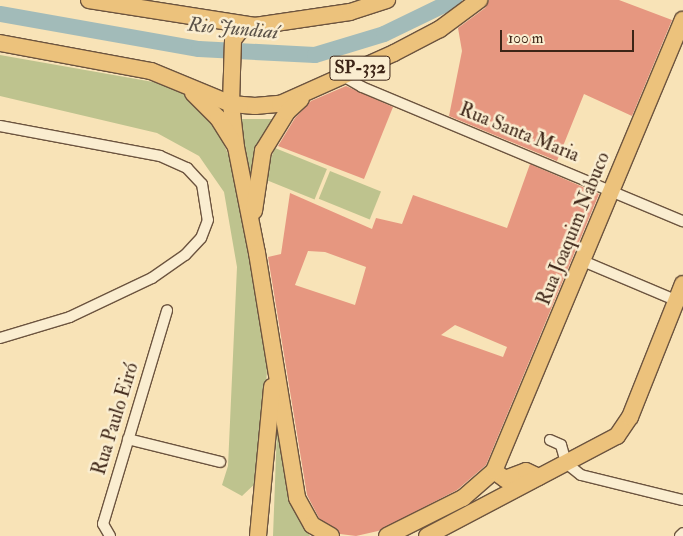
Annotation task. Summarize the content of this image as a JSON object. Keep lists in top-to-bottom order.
{
  "streets": {
    "main road": ["SP-332", "Rua Joaquim Nabuco"],
    "street": ["Rua Santa Maria", "Rua Paulo Eiró"]
  },
  "crossings": [
    ["SP-332", "Rua Santa Maria"],
    ["Rua Santa Maria", "Rua Joaquim Nabuco"]
  ],
  "water": ["Rio Jundiaí"],
  "scale_bar": "100 m"
}
